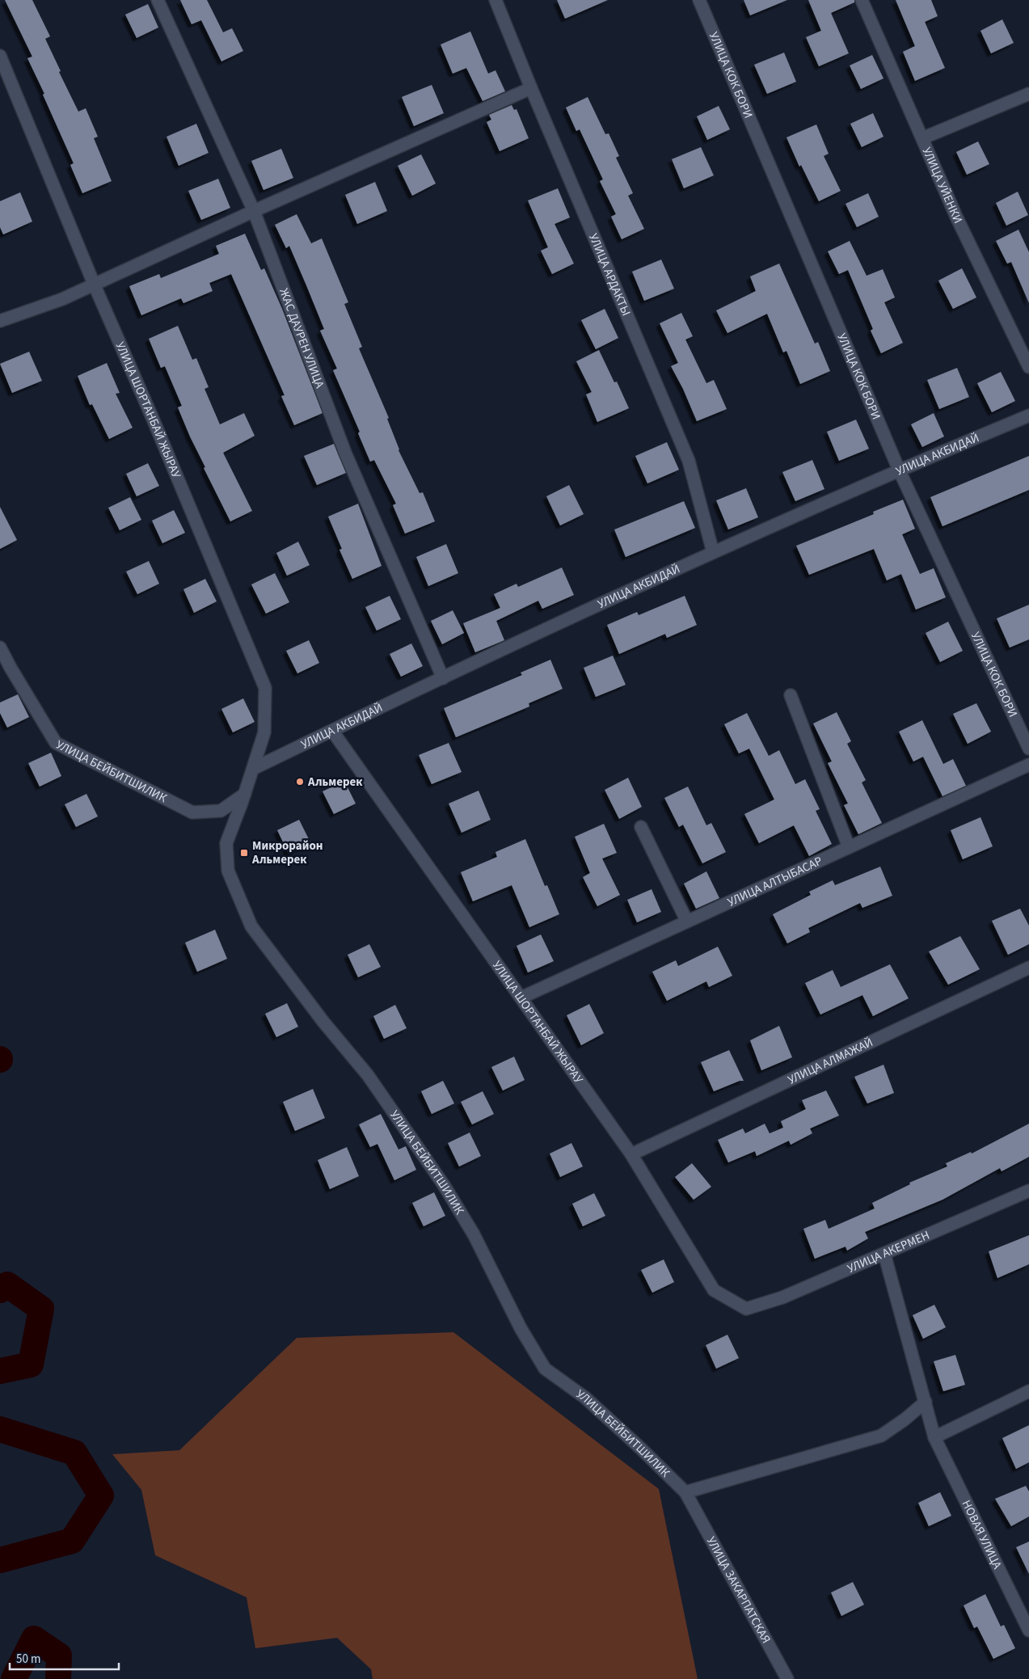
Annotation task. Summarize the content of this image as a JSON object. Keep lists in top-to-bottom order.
{
  "streets": {
    "street": [
      "УЛИЦА КОК БОРИ",
      "УЛИЦА УЙЕНКИ",
      "УЛИЦА АРДАКТЫ",
      "ЖАС ДАУРЕН УЛИЦА",
      "УЛИЦА ШОРТАНБАЙ ЖЫРАУ",
      "УЛИЦА АКБИДАЙ",
      "УЛИЦА БЕЙБИТШИЛИК",
      "УЛИЦА АЛТЫБАСАР",
      "УЛИЦА АЛМАЖАЙ",
      "УЛИЦА АКЕРМЕН",
      "НОВАЯ УЛИЦА",
      "УЛИЦА ЗАКАРПАТСКАЯ"
    ]
  },
  "crossings": [
    ["УЛИЦА КОК БОРИ", "УЛИЦА АКБИДАЙ"],
    ["УЛИЦА АРДАКТЫ", "УЛИЦА АКБИДАЙ"],
    ["ЖАС ДАУРЕН УЛИЦА", "УЛИЦА АКБИДАЙ"],
    ["УЛИЦА ШОРТАНБАЙ ЖЫРАУ", "УЛИЦА АКБИДАЙ"],
    ["УЛИЦА ШОРТАНБАЙ ЖЫРАУ", "УЛИЦА БЕЙБИТШИЛИК"],
    ["УЛИЦА ШОРТАНБАЙ ЖЫРАУ", "УЛИЦА АЛТЫБАСАР"],
    ["УЛИЦА ШОРТАНБАЙ ЖЫРАУ", "УЛИЦА АЛМАЖАЙ"],
    ["УЛИЦА ШОРТАНБАЙ ЖЫРАУ", "УЛИЦА АКЕРМЕН"],
    ["УЛИЦА АКБИДАЙ", "УЛИЦА БЕЙБИТШИЛИК"],
    ["УЛИЦА БЕЙБИТШИЛИК", "УЛИЦА ЗАКАРПАТСКАЯ"],
    ["УЛИЦА АКЕРМЕН", "НОВАЯ УЛИЦА"]
  ],
  "places": {
    "other": ["Альмерек"],
    "transit": ["Микрорайон Альмерек"]
  },
  "scale_bar": "50 m"
}
